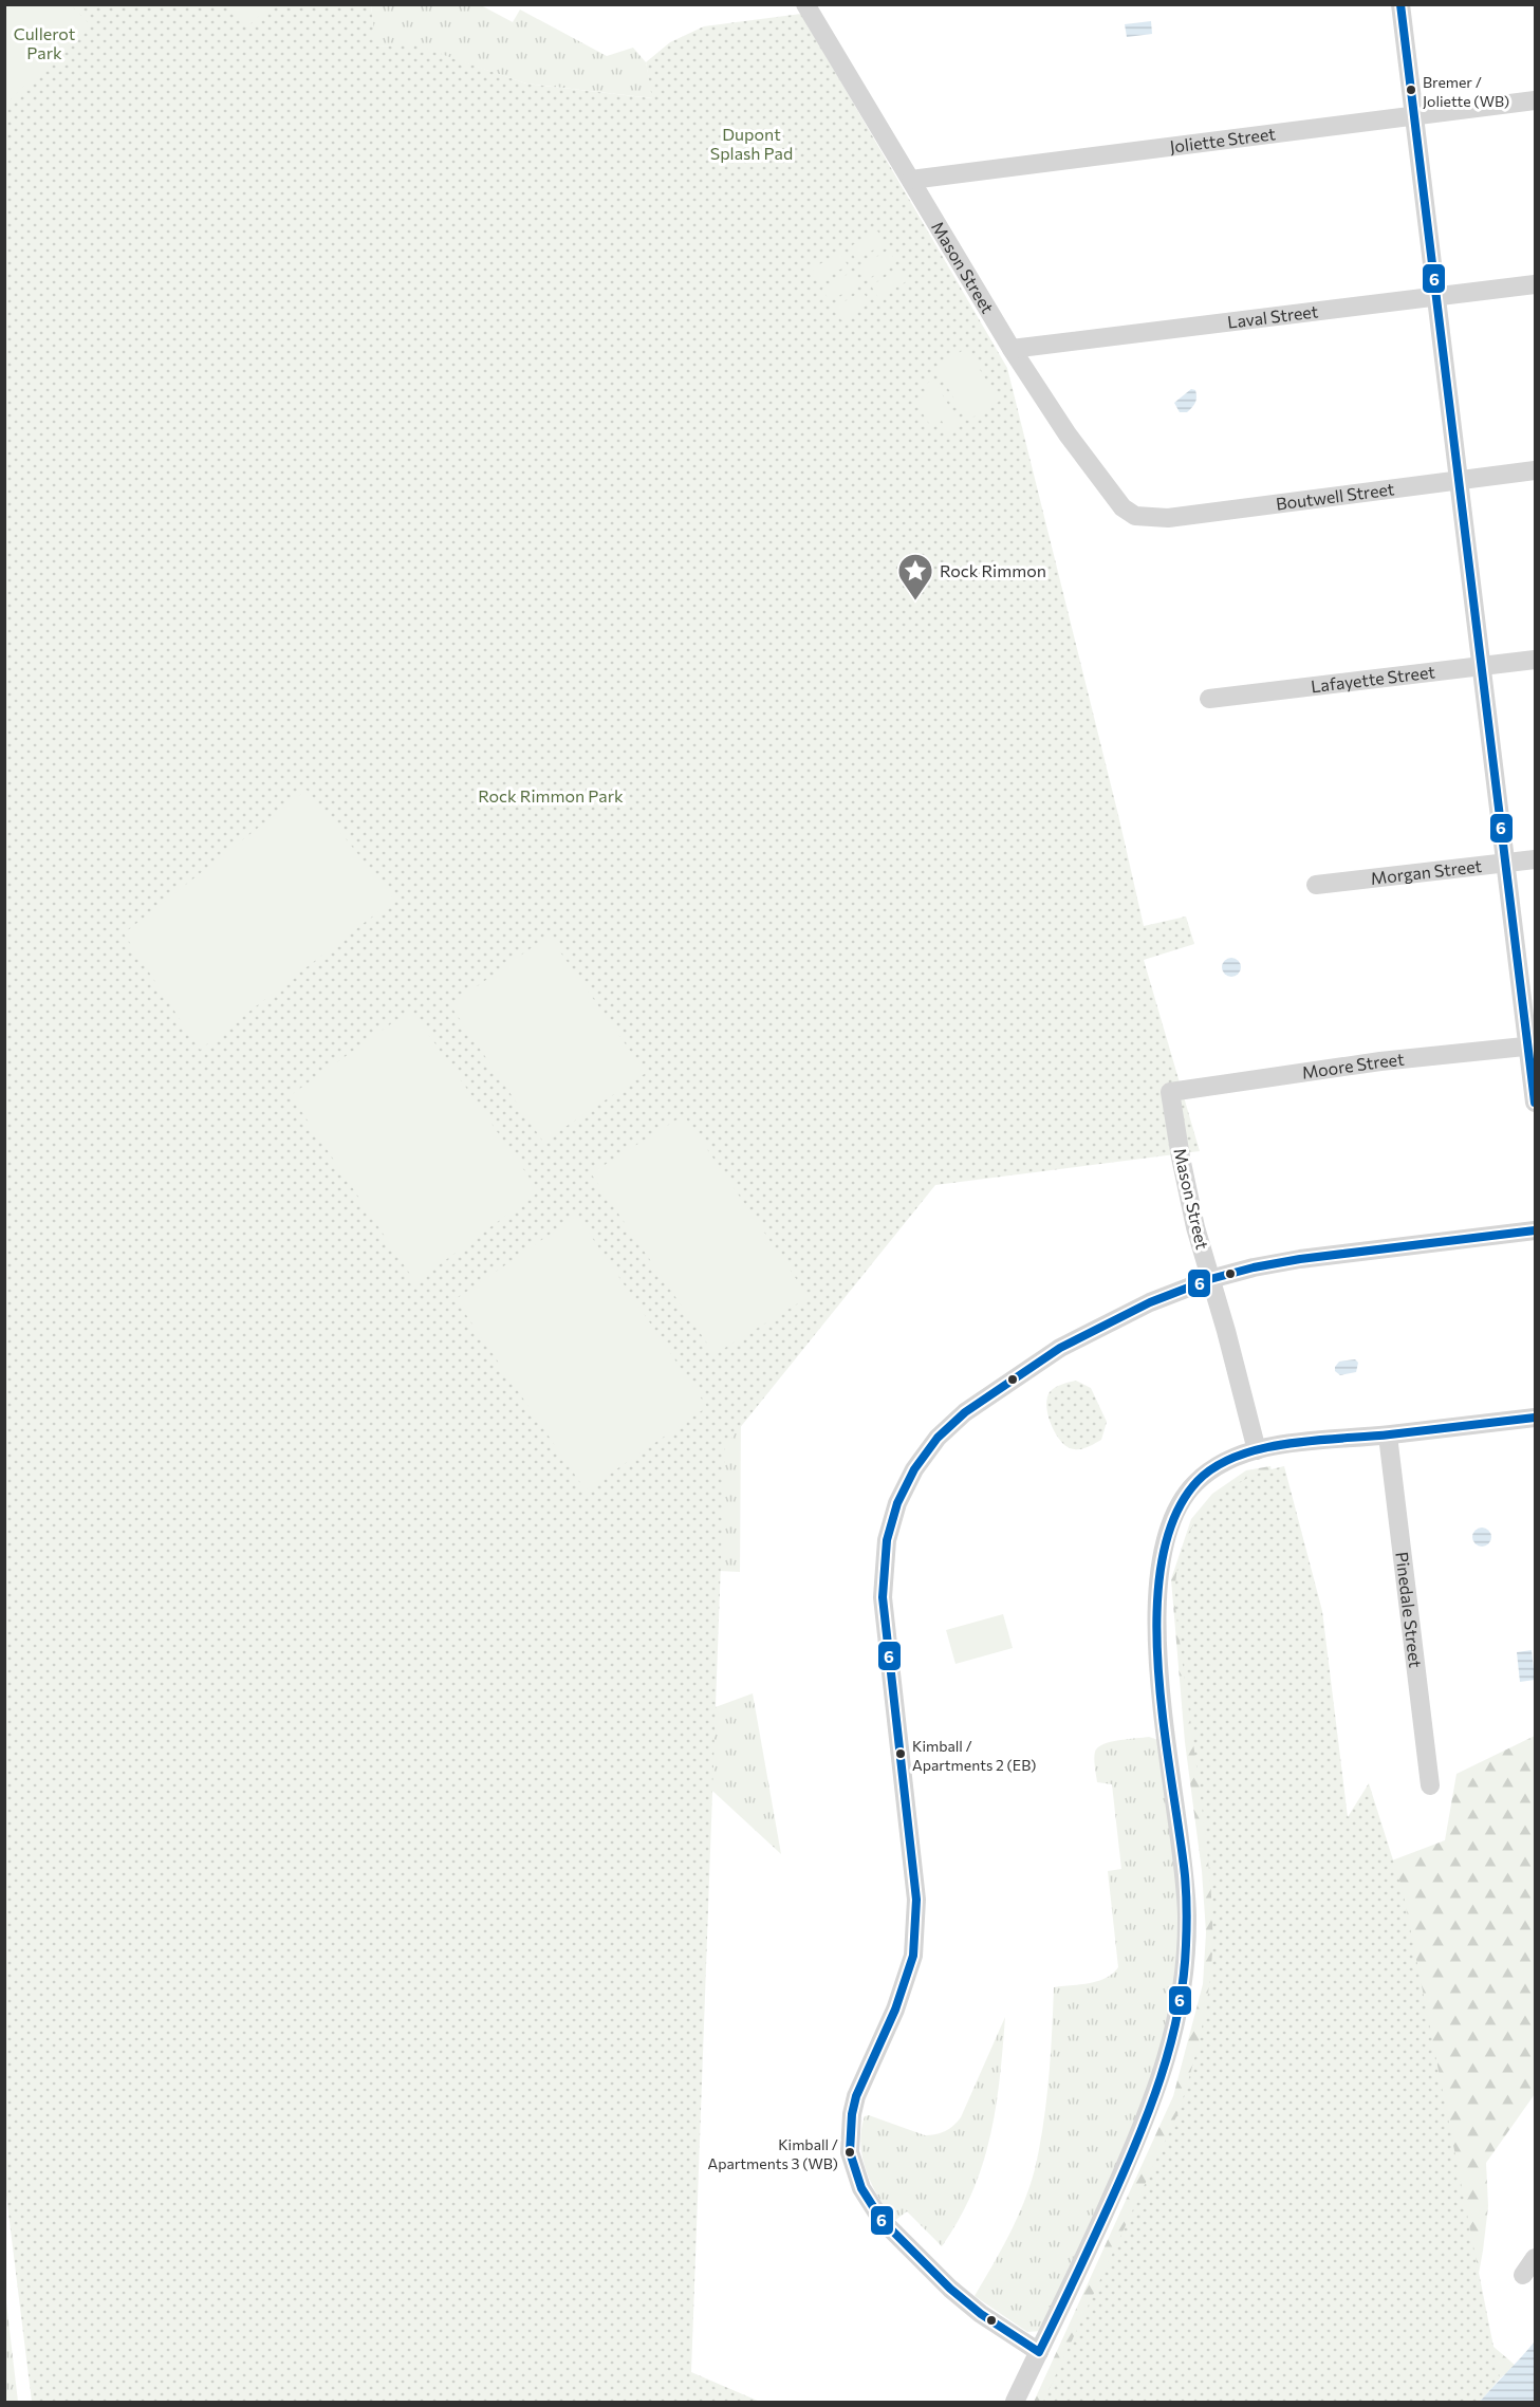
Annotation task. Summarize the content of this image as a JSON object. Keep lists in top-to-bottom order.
{
  "streets": {
    "street": [
      "Joliette Street",
      "Mason Street",
      "Laval Street",
      "Boutwell Street",
      "Lafayette Street",
      "Morgan Street",
      "Moore Street",
      "Pinedale Street"
    ]
  },
  "crossings": [
    ["Joliette Street", "Mason Street"],
    ["Mason Street", "Laval Street"],
    ["Mason Street", "Boutwell Street"],
    ["Mason Street", "Moore Street"]
  ],
  "parks": ["Cullerot Park", "Dupont Splash Pad", "Rock Rimmon Park"],
  "places": {
    "other": ["Bremer / Joliette (WB)", "Kimball / Apartments 2 (EB)", "Kimball / Apartments 3 (WB)"],
    "place": ["Rock Rimmon"]
  },
  "lines": ["transit line 6"]
}
